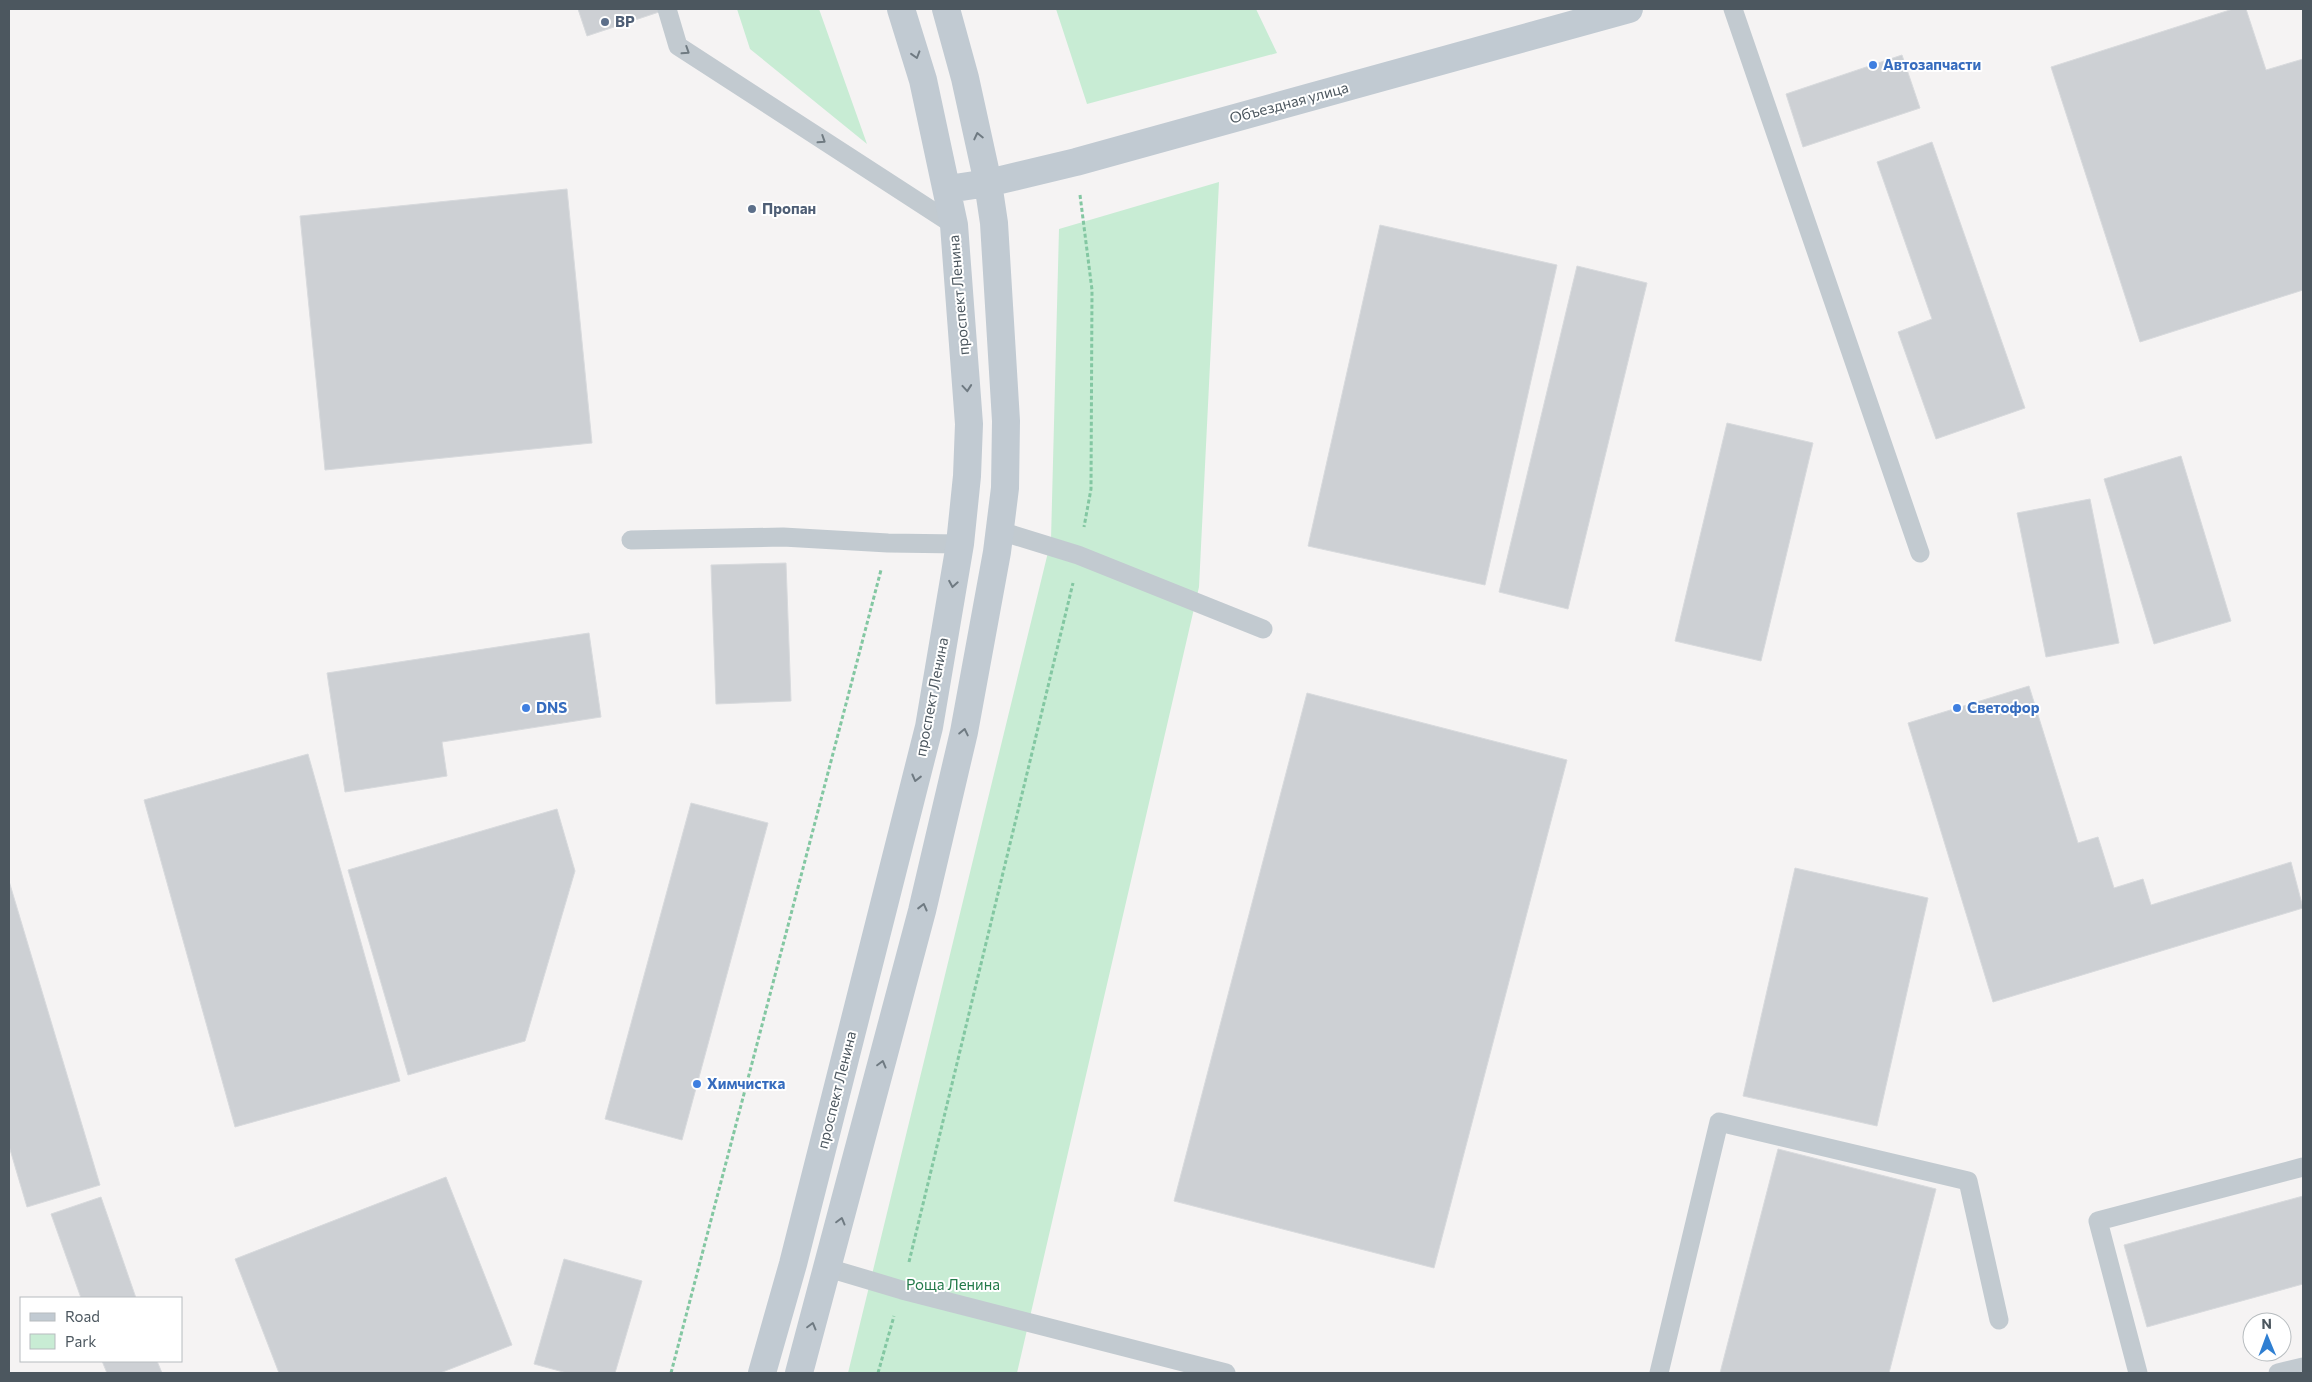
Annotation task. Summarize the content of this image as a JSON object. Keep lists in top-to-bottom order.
{
  "streets": {
    "main road": ["Объездная улица", "проспект Ленина"]
  },
  "crossings": [
    ["Объездная улица", "проспект Ленина"]
  ],
  "parks": ["Роща Ленина"],
  "places": [
    "BP",
    "Автозапчасти",
    "Пропан",
    "DNS",
    "Светофор",
    "Химчистка"
  ],
  "legend": ["Road", "Park"],
  "north": "top"
}
